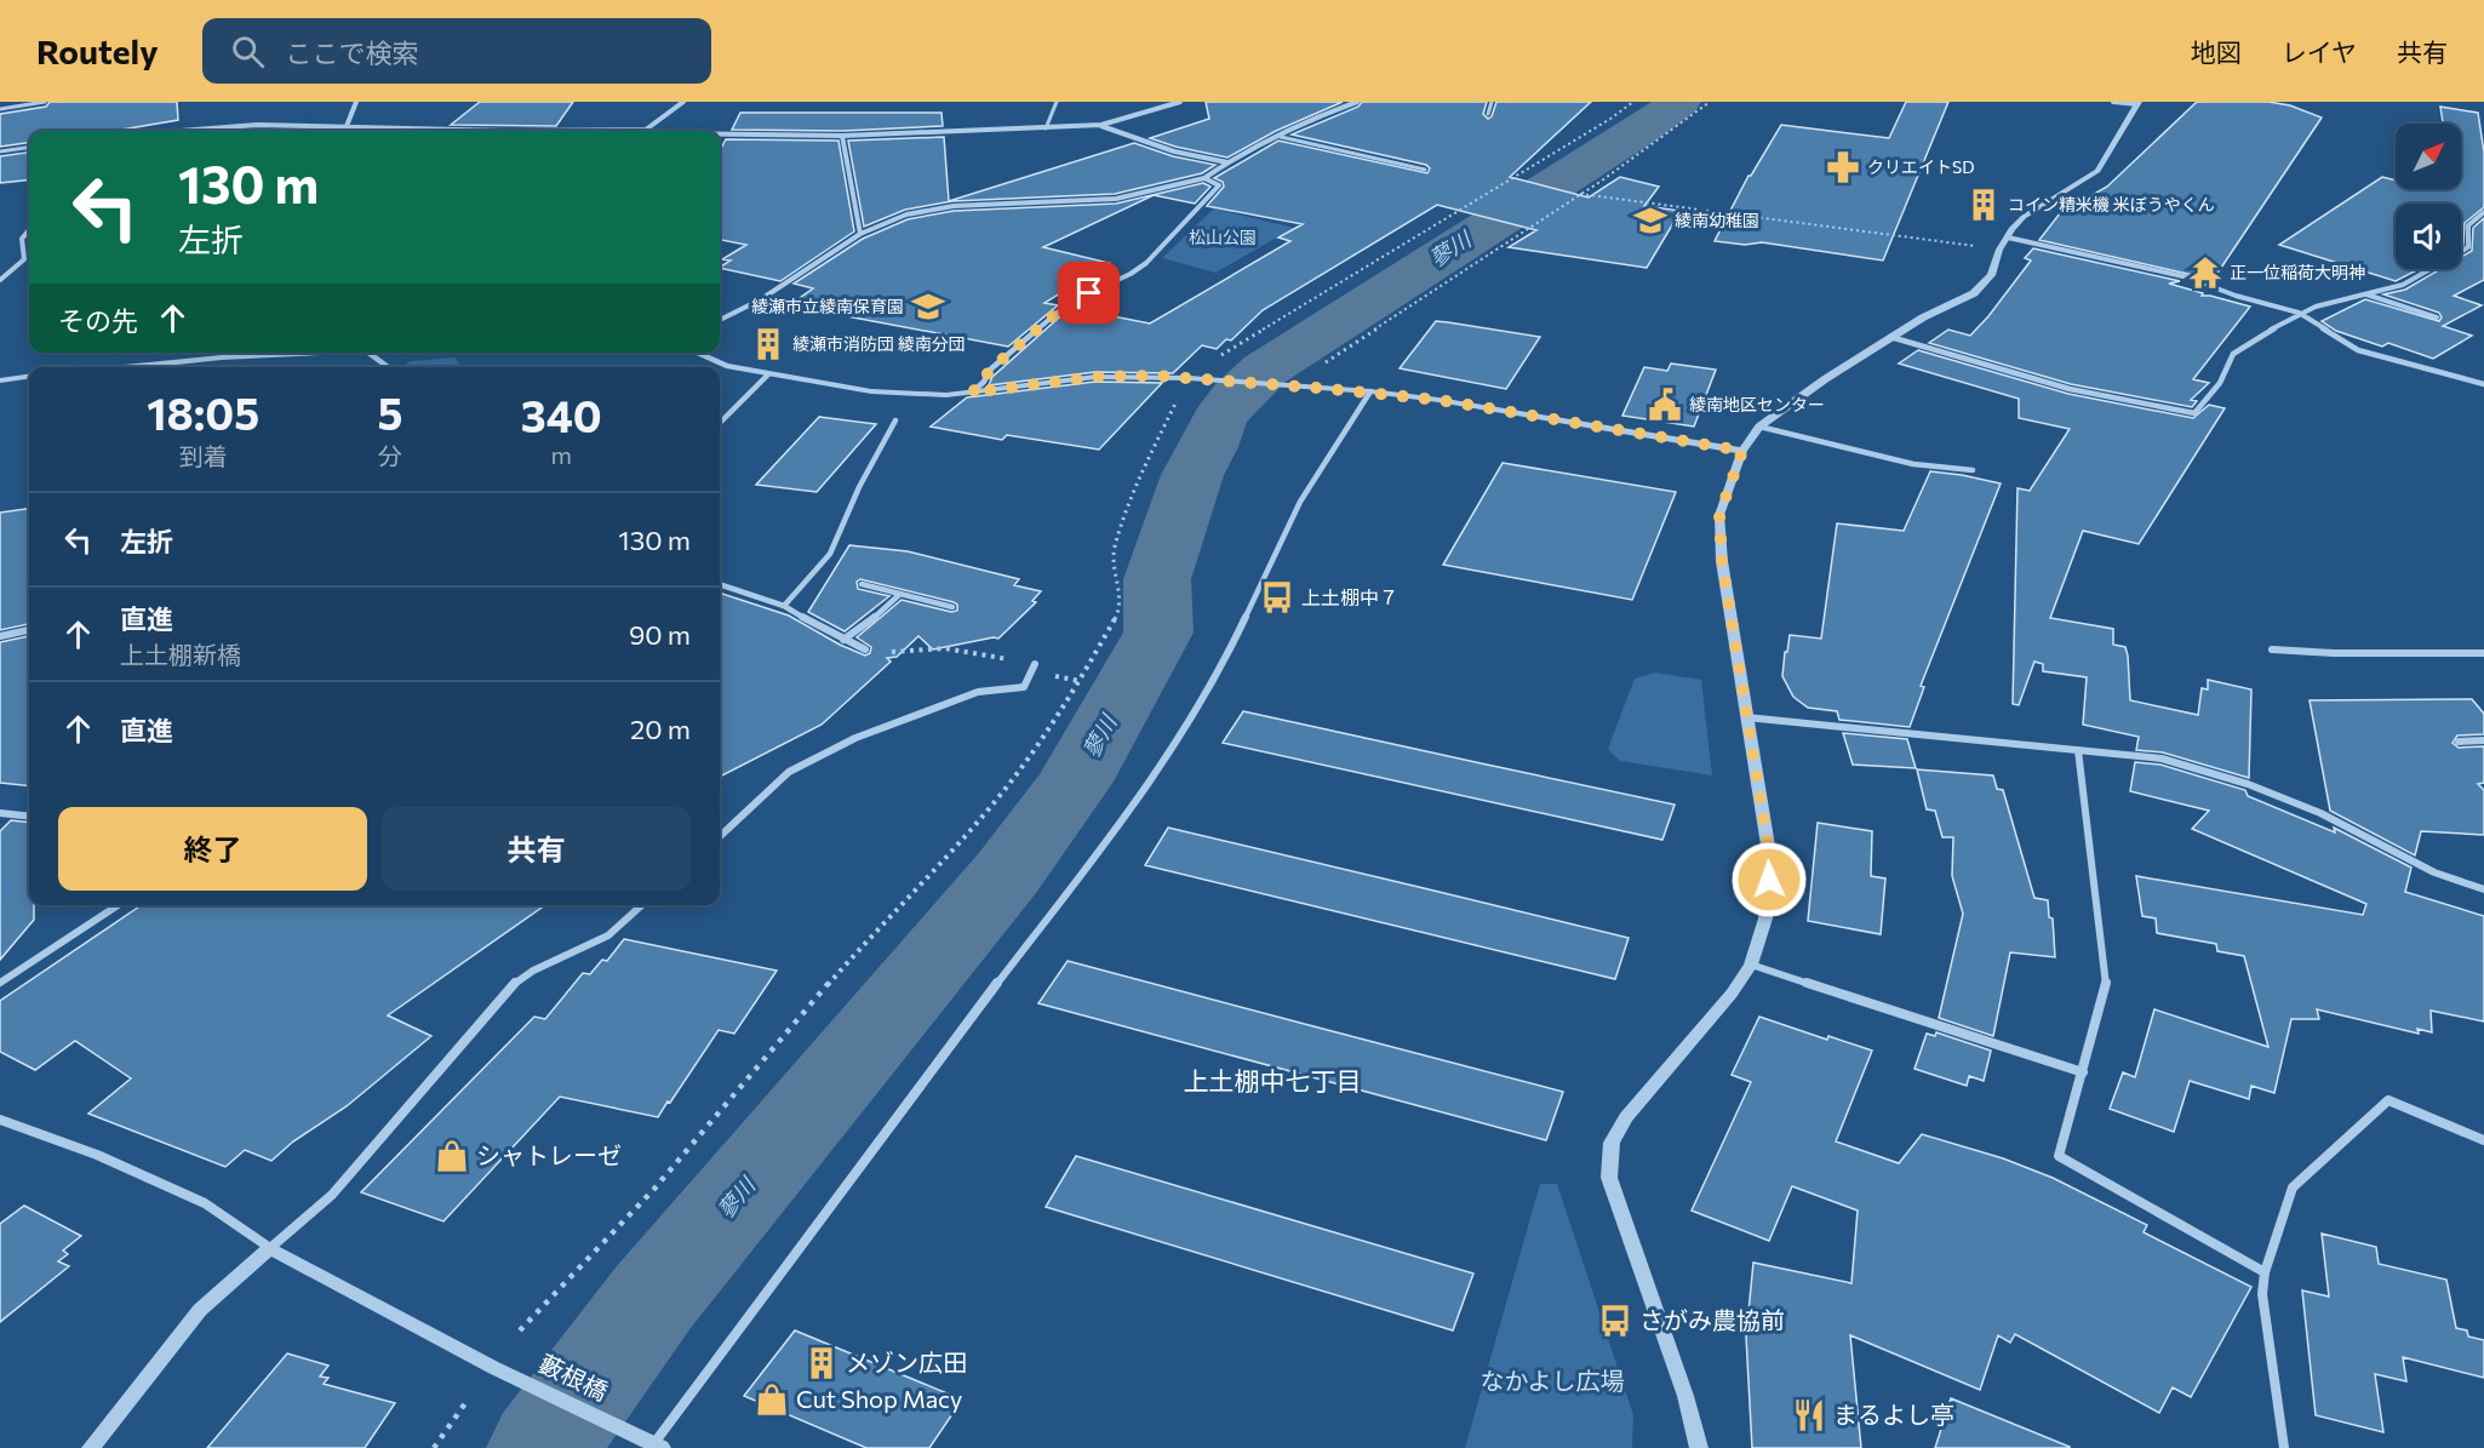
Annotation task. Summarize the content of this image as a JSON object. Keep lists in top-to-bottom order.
{
  "streets": {
    "street": ["藪根橋"]
  },
  "districts": ["上土棚中七丁目"],
  "water": ["蓼川"],
  "parks": ["松山公園", "なかよし広場"],
  "places": {
    "pharmacy": ["クリエイトSD"],
    "building": ["コイン精米機 米ぼうやくん", "綾瀬市消防団 綾南分団", "メゾン広田"],
    "school or university": ["綾南幼稚園", "綾瀬市立綾南保育園"],
    "temple": ["正一位稲荷大明神"],
    "public building": ["綾南地区センター"],
    "bus stop": ["上土棚中７", "さがみ農協前"],
    "shop": ["シャトレーゼ", "Cut Shop Macy"],
    "restaurant": ["まるよし亭"]
  },
  "north": "top right",
  "page": {
    "header": "Routely",
    "search": "ここで検索",
    "nav": ["地図", "レイヤ", "共有"],
    "turn": ["130 m", "左折"],
    "then": "その先",
    "eta": [
      "18:05",
      "到着",
      "5",
      "分",
      "340",
      "m"
    ],
    "list": [
      {
        "name": "左折",
        "value": "130 m"
      },
      {
        "name": "直進",
        "note": "上土棚新橋",
        "value": "90 m"
      },
      {
        "name": "直進",
        "value": "20 m"
      }
    ],
    "buttons": ["終了", "共有"]
  }
}
